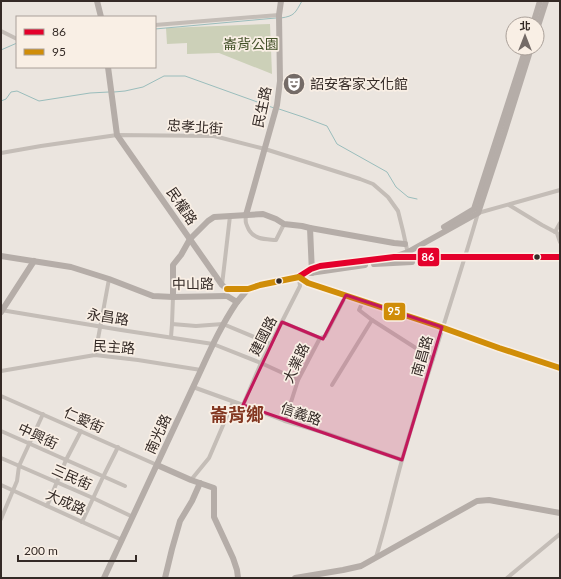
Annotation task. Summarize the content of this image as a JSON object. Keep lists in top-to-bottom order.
{
  "streets": {
    "street": [
      "民生路",
      "忠孝北街",
      "民權路",
      "中山路",
      "永昌路",
      "建國路",
      "民主路",
      "南昌路",
      "大業路",
      "信義路",
      "仁愛街",
      "南光路",
      "中興街",
      "三民街",
      "大成路"
    ]
  },
  "crossings": [
    ["民生路", "忠孝北街"],
    ["民生路", "民權路"],
    ["忠孝北街", "民權路"],
    ["中山路", "建國路"],
    ["中山路", "南光路"],
    ["永昌路", "建國路"],
    ["永昌路", "大業路"],
    ["永昌路", "南光路"],
    ["建國路", "信義路"],
    ["民主路", "南光路"],
    ["南昌路", "信義路"],
    ["大業路", "信義路"],
    ["信義路", "南光路"],
    ["仁愛街", "南光路"],
    ["南光路", "三民街"],
    ["南光路", "大成路"],
    ["中興街", "三民街"]
  ],
  "districts": ["崙背鄉"],
  "parks": ["崙背公園"],
  "places": {
    "theatre": ["詔安客家文化館"]
  },
  "lines": ["transit line 86", "transit line 95"],
  "legend": ["86", "95"],
  "scale_bar": "200 m",
  "north": "top"
}
